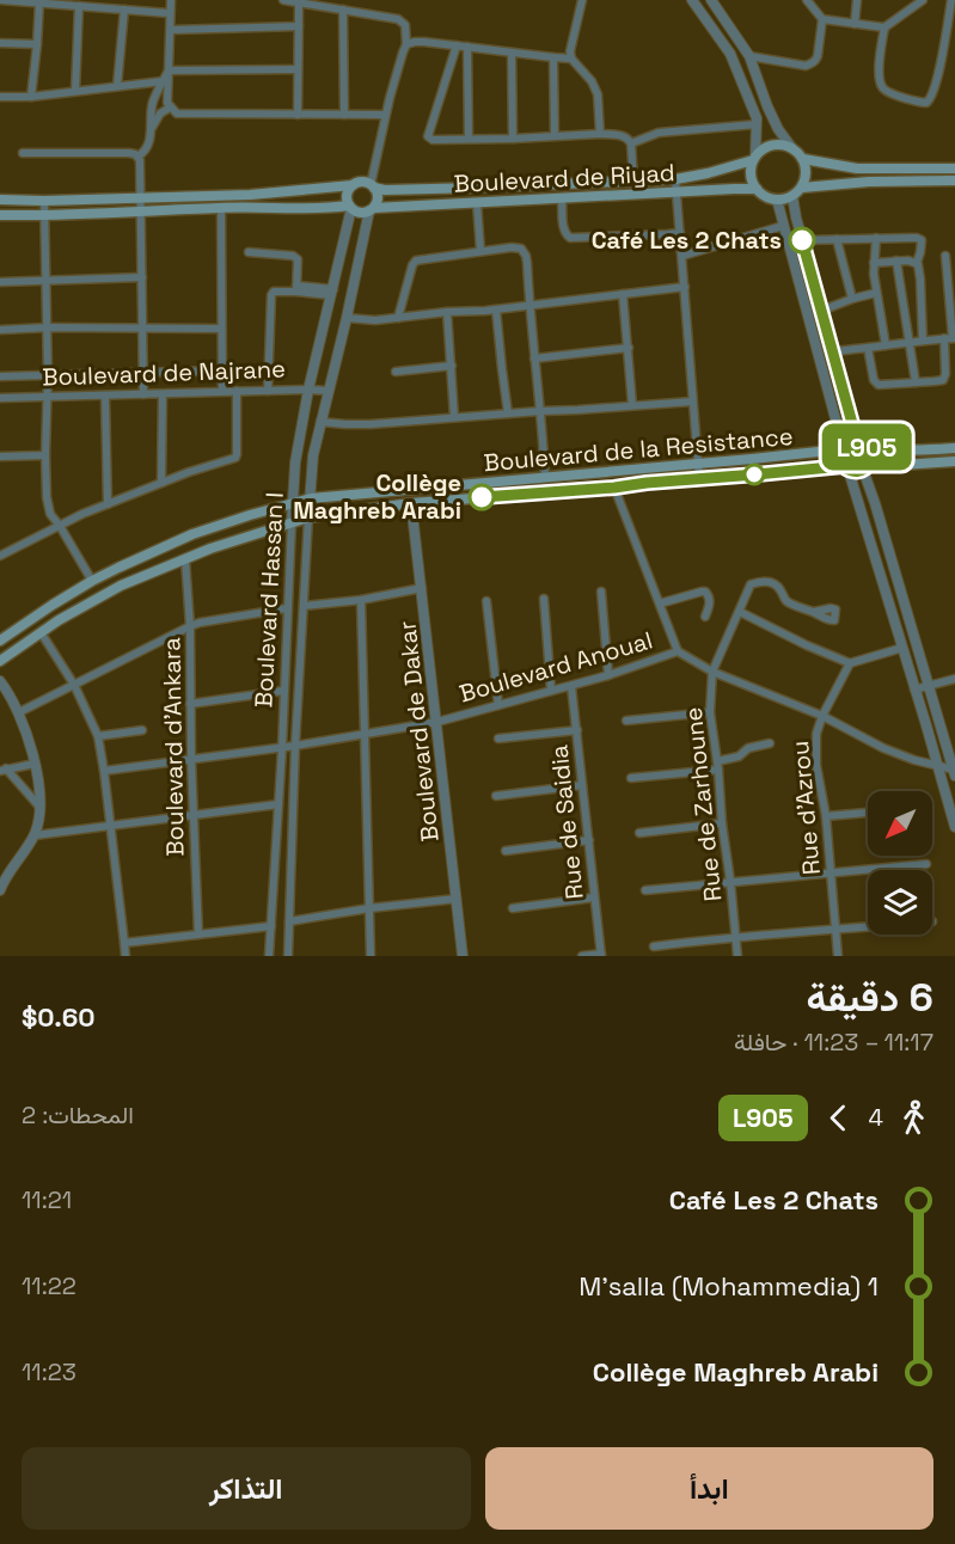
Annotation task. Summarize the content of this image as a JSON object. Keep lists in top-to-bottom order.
{
  "streets": {
    "main road": ["Boulevard de Riyad", "Boulevard de la Resistance"],
    "street": [
      "Boulevard de Najrane",
      "Boulevard Hassan I",
      "Boulevard Anoual",
      "Boulevard de Dakar",
      "Boulevard d'Ankara",
      "Rue de Zarhoune",
      "Rue d'Azrou",
      "Rue de Saidia"
    ]
  },
  "crossings": [
    ["Boulevard de Riyad", "Boulevard Hassan I"],
    ["Boulevard de Najrane", "Boulevard Hassan I"],
    ["Boulevard de la Resistance", "Boulevard Hassan I"],
    ["Boulevard de la Resistance", "Boulevard de Dakar"],
    ["Boulevard de la Resistance", "Boulevard d'Ankara"],
    ["Boulevard Hassan I", "Boulevard Anoual"],
    ["Boulevard Anoual", "Boulevard de Dakar"],
    ["Boulevard Anoual", "Boulevard d'Ankara"],
    ["Boulevard Anoual", "Rue de Zarhoune"],
    ["Boulevard Anoual", "Rue d'Azrou"],
    ["Boulevard Anoual", "Rue de Saidia"]
  ],
  "places": ["Café Les 2 Chats", "Collège Maghreb Arabi"],
  "lines": ["bus line L905"],
  "north": "bottom left",
  "page": {
    "on_map": "L905",
    "heading": ["6 دقيقة", "11:17 – 11:23 · حافلة", "$0.60"],
    "legs": ["4", "L905", "المحطات: 2"],
    "list": [
      {
        "name": "Café Les 2 Chats",
        "value": "11:21"
      },
      {
        "name": "M'salla (Mohammedia) 1",
        "value": "11:22"
      },
      {
        "name": "Collège Maghreb Arabi",
        "value": "11:23"
      }
    ],
    "buttons": ["ابدأ", "التذاكر"]
  }
}
